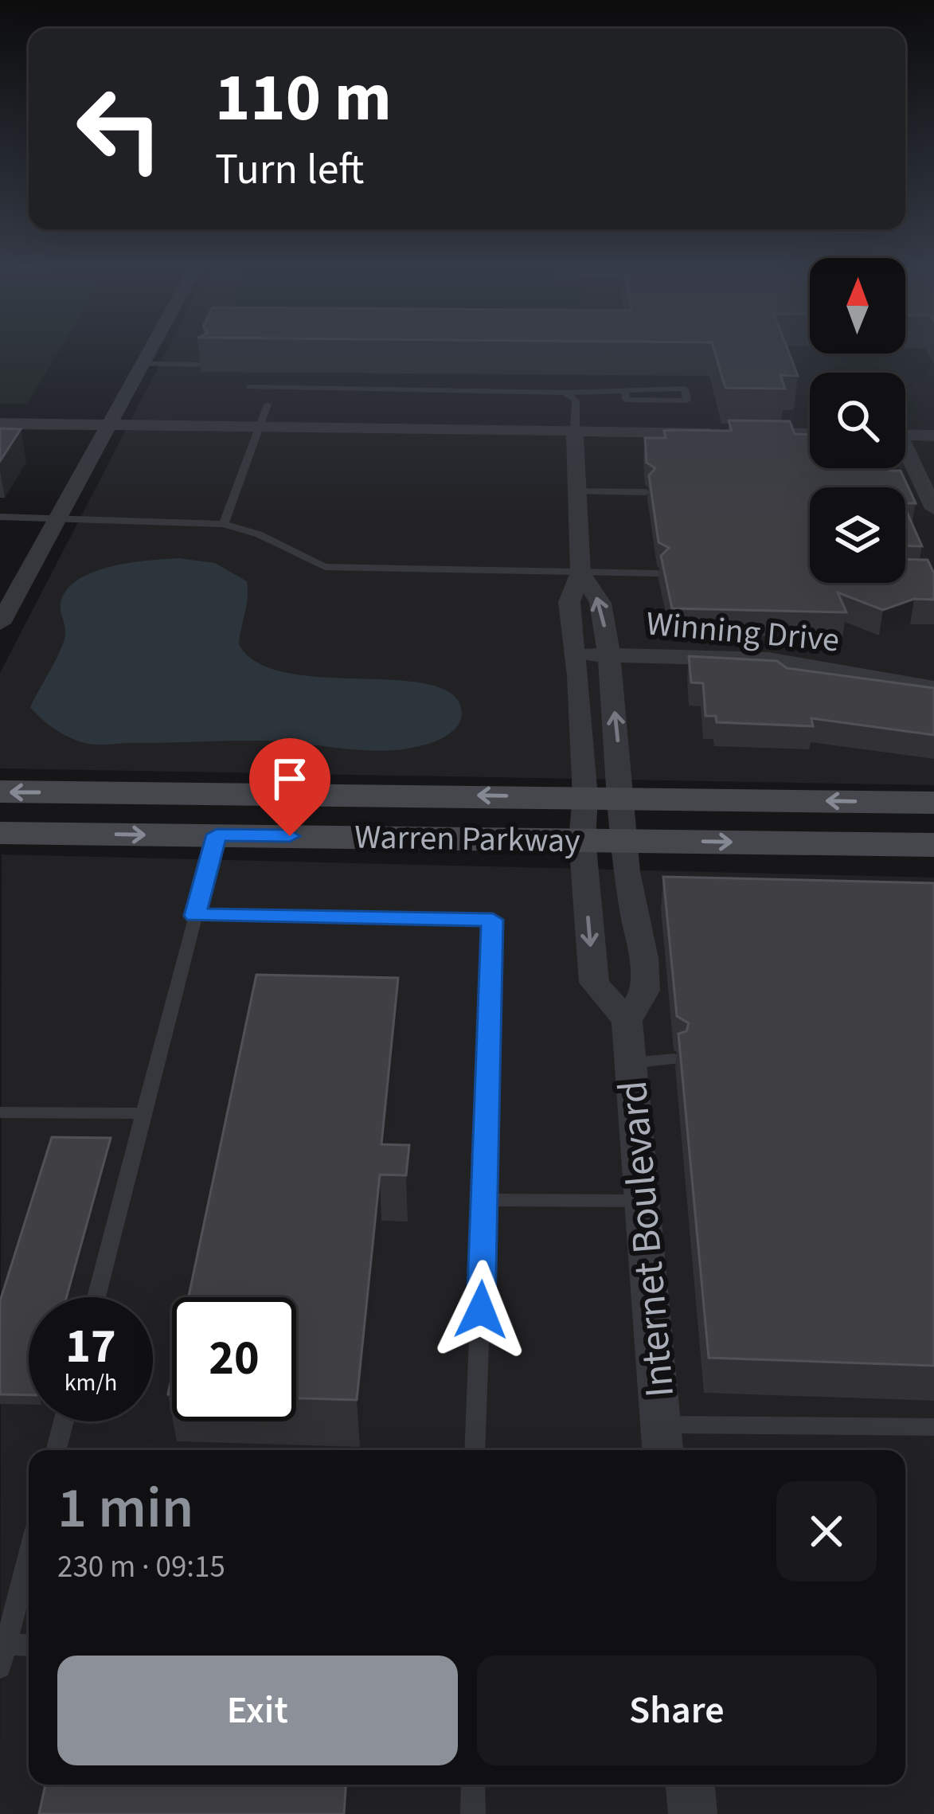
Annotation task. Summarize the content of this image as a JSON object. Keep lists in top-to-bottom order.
{
  "streets": {
    "main road": ["Warren Parkway"],
    "street": ["Winning Drive", "Internet Boulevard"]
  },
  "crossings": [
    ["Winning Drive", "Internet Boulevard"],
    ["Warren Parkway", "Internet Boulevard"]
  ],
  "north": "top",
  "page": {
    "turn": ["110 m", "Turn left"],
    "speed": "17 km/h",
    "limit": "20",
    "heading": ["1 min", "230 m · 09:15"],
    "buttons": ["Exit", "Share"]
  }
}
